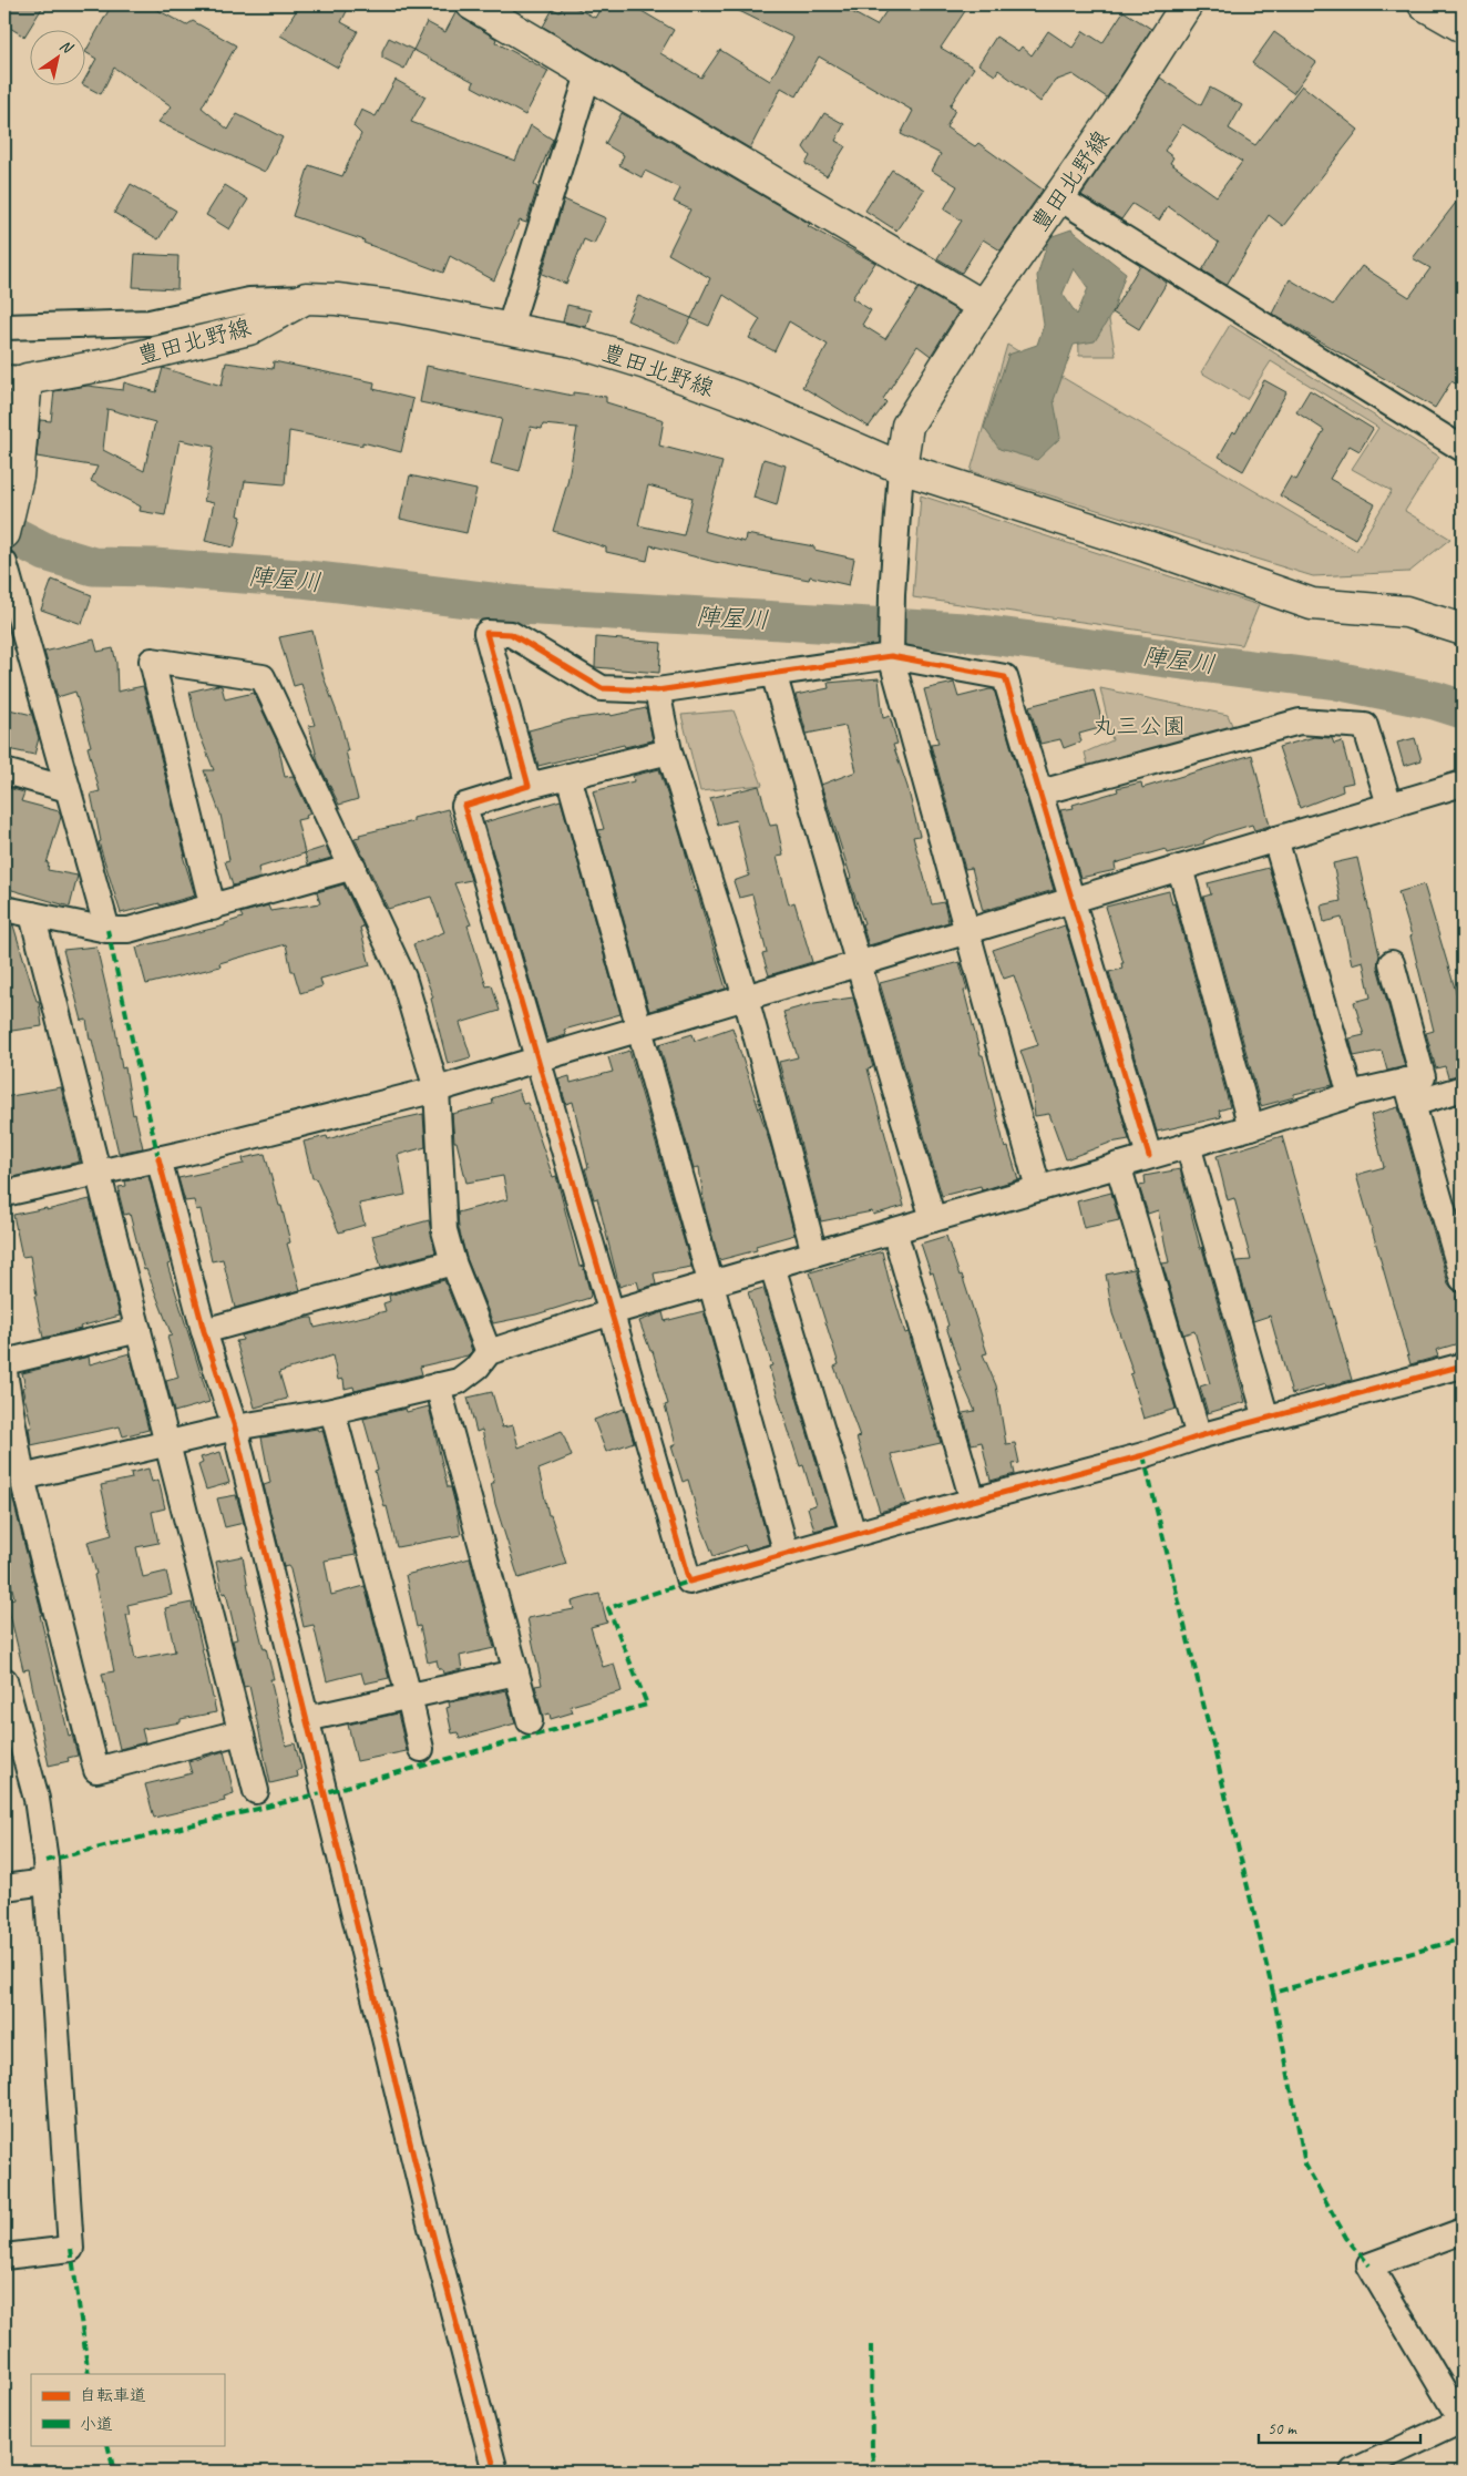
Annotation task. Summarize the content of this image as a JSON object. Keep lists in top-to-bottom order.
{
  "streets": {
    "main road": ["豊田北野線"]
  },
  "water": ["陣屋川"],
  "parks": ["丸三公園"],
  "legend": ["自転車道", "小道"],
  "scale_bar": "50 m",
  "north": "top right"
}
